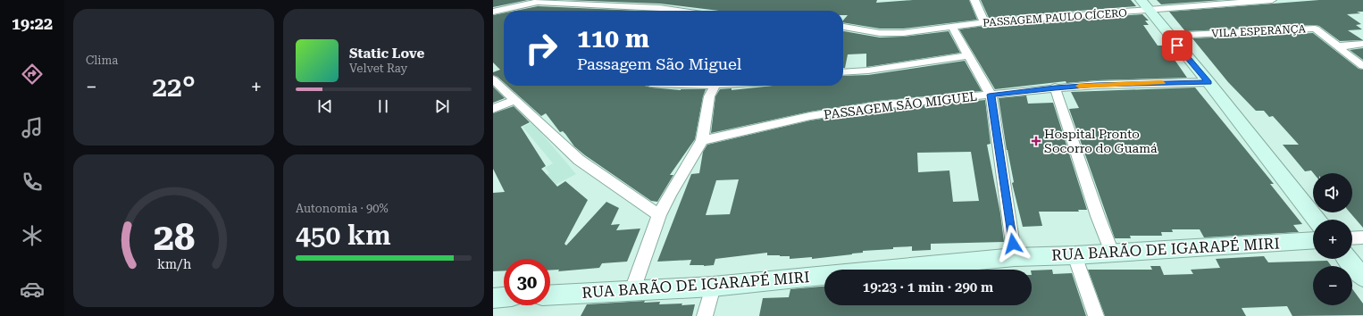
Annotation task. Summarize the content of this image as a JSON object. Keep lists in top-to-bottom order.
{
  "streets": {
    "main road": ["RUA BARÃO DE IGARAPÉ MIRI"],
    "street": ["PASSAGEM PAULO CÍCERO", "VILA ESPERANÇA", "PASSAGEM SÃO MIGUEL"]
  },
  "places": {
    "health": ["Hospital Pronto Socorro do Guamá"]
  },
  "page": {
    "tabs": "19:22",
    "tile": [
      "Clima",
      ["Autonomia · 90%", "450 km"]
    ],
    "turn": ["110 m", "Passagem São Miguel"],
    "song": ["Static Love", "Velvet Ray"],
    "heat": ["−", "22°", "+"],
    "map_buttons": ["+", "−"],
    "limit": "30",
    "trip": "19:23 · 1 min · 290 m",
    "gauge": ["28", "km/h"]
  }
}
